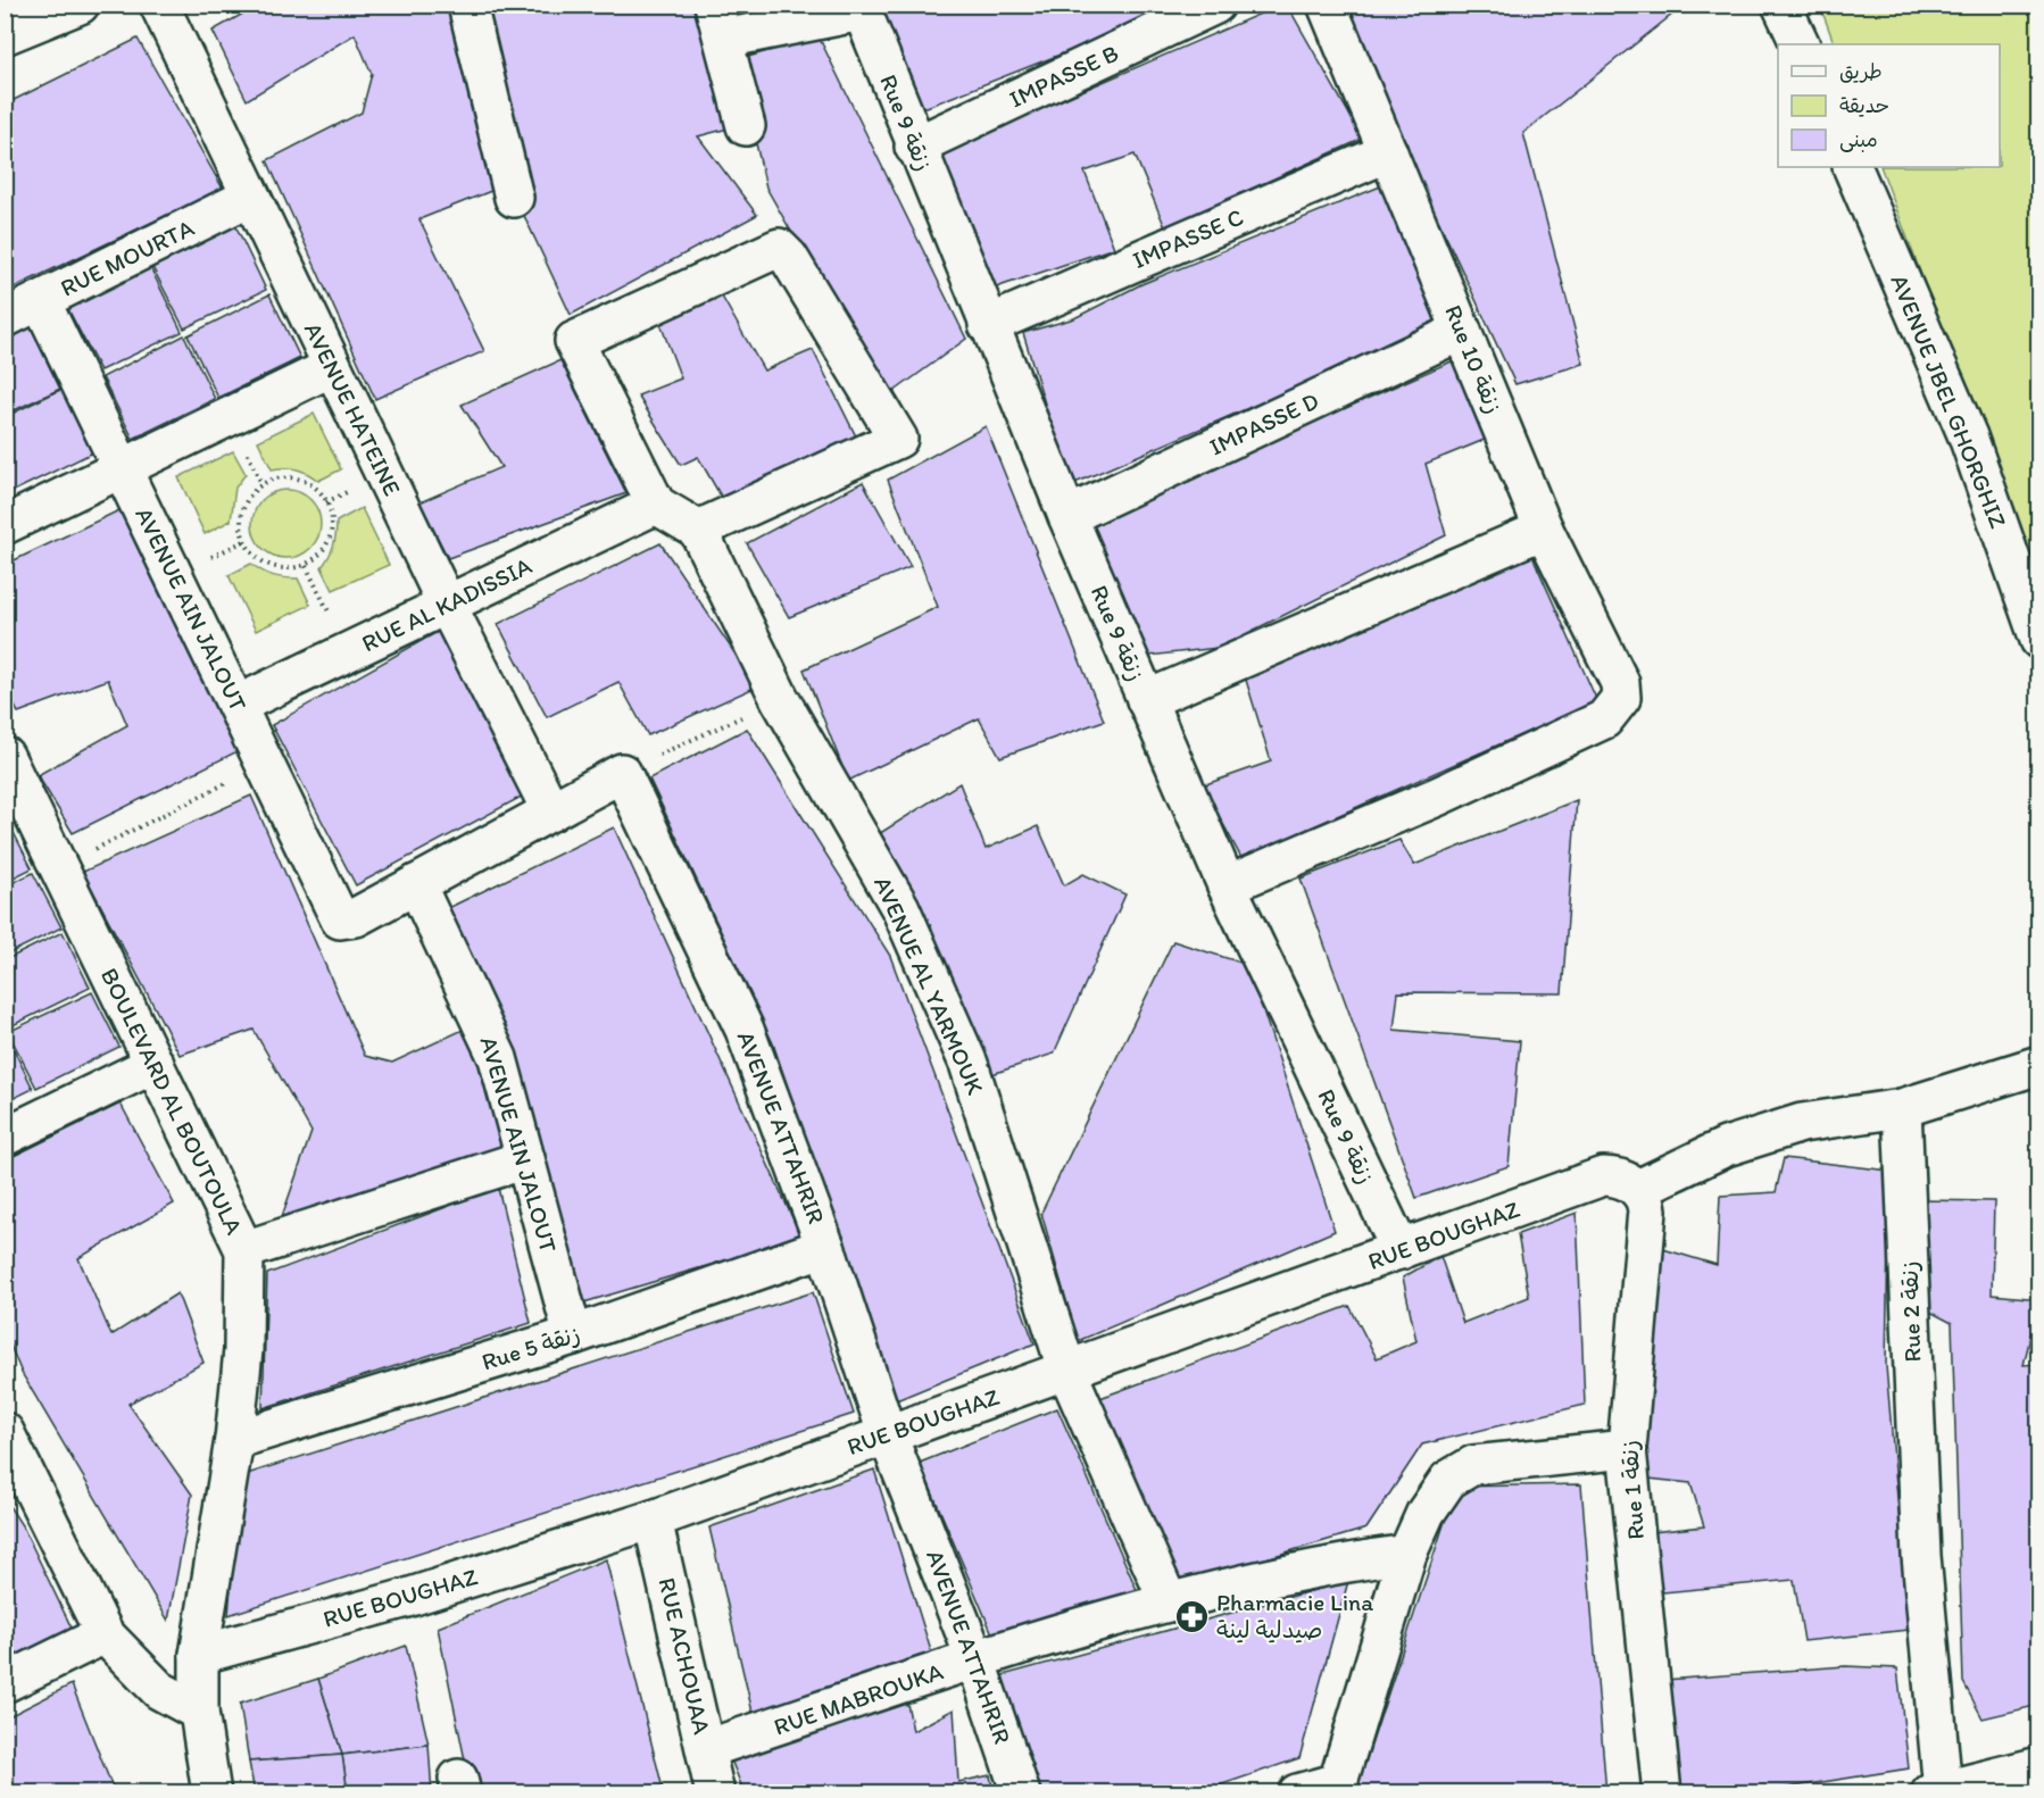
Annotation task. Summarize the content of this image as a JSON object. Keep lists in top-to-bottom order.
{
  "streets": {
    "street": [
      "IMPASSE B",
      "Rue 9 زنقة",
      "IMPASSE C",
      "RUE MOURTA",
      "Rue 10 زنقة",
      "AVENUE JBEL GHORGHIZ",
      "AVENUE HATEINE",
      "IMPASSE D",
      "RUE AL KADISSIA",
      "AVENUE AIN JALOUT",
      "AVENUE AL YARMOUK",
      "BOULEVARD AL BOUTOULA",
      "AVENUE ATTAHRIR",
      "RUE BOUGHAZ",
      "Rue 2 زنقة",
      "Rue 5 زنقة",
      "Rue 1 زنقة",
      "RUE ACHOUAA",
      "RUE MABROUKA"
    ]
  },
  "crossings": [
    ["IMPASSE B", "Rue 9 زنقة"],
    ["Rue 9 زنقة", "IMPASSE C"],
    ["Rue 9 زنقة", "Rue 10 زنقة"],
    ["Rue 9 زنقة", "IMPASSE D"],
    ["Rue 9 زنقة", "RUE BOUGHAZ"],
    ["IMPASSE C", "Rue 10 زنقة"],
    ["RUE MOURTA", "AVENUE HATEINE"],
    ["RUE MOURTA", "AVENUE AIN JALOUT"],
    ["Rue 10 زنقة", "IMPASSE D"],
    ["AVENUE HATEINE", "RUE AL KADISSIA"],
    ["RUE AL KADISSIA", "AVENUE AIN JALOUT"],
    ["AVENUE AIN JALOUT", "Rue 5 زنقة"],
    ["AVENUE AL YARMOUK", "RUE BOUGHAZ"],
    ["AVENUE AL YARMOUK", "RUE MABROUKA"],
    ["BOULEVARD AL BOUTOULA", "RUE BOUGHAZ"],
    ["BOULEVARD AL BOUTOULA", "Rue 5 زنقة"],
    ["AVENUE ATTAHRIR", "RUE BOUGHAZ"],
    ["AVENUE ATTAHRIR", "Rue 5 زنقة"],
    ["AVENUE ATTAHRIR", "RUE MABROUKA"],
    ["RUE BOUGHAZ", "Rue 1 زنقة"],
    ["RUE BOUGHAZ", "RUE ACHOUAA"],
    ["RUE ACHOUAA", "RUE MABROUKA"]
  ],
  "places": {
    "pharmacy": ["Pharmacie Lina صيدلية لينة"]
  },
  "legend": ["طريق", "حديقة", "مبنى"]
}
